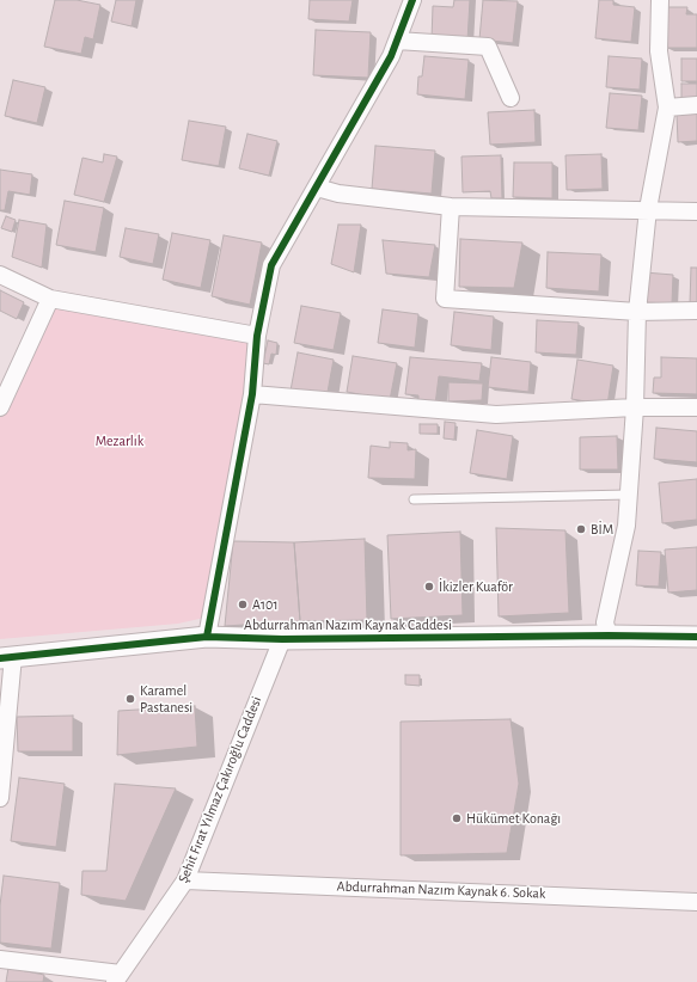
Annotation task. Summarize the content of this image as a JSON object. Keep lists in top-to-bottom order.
{
  "streets": {
    "street": ["Abdurrahman Nazım Kaynak Caddesi", "Şehit Fırat Yılmaz Çakıroğlu Caddesi", "Abdurrahman Nazım Kaynak 6. Sokak"]
  },
  "crossings": [
    ["Abdurrahman Nazım Kaynak Caddesi", "Şehit Fırat Yılmaz Çakıroğlu Caddesi"],
    ["Şehit Fırat Yılmaz Çakıroğlu Caddesi", "Abdurrahman Nazım Kaynak 6. Sokak"]
  ],
  "parks": ["Mezarlık"],
  "places": [
    "BİM",
    "İkizler Kuaför",
    "A101",
    "Karamel Pastanesi",
    "Hükümet Konağı"
  ]
}
